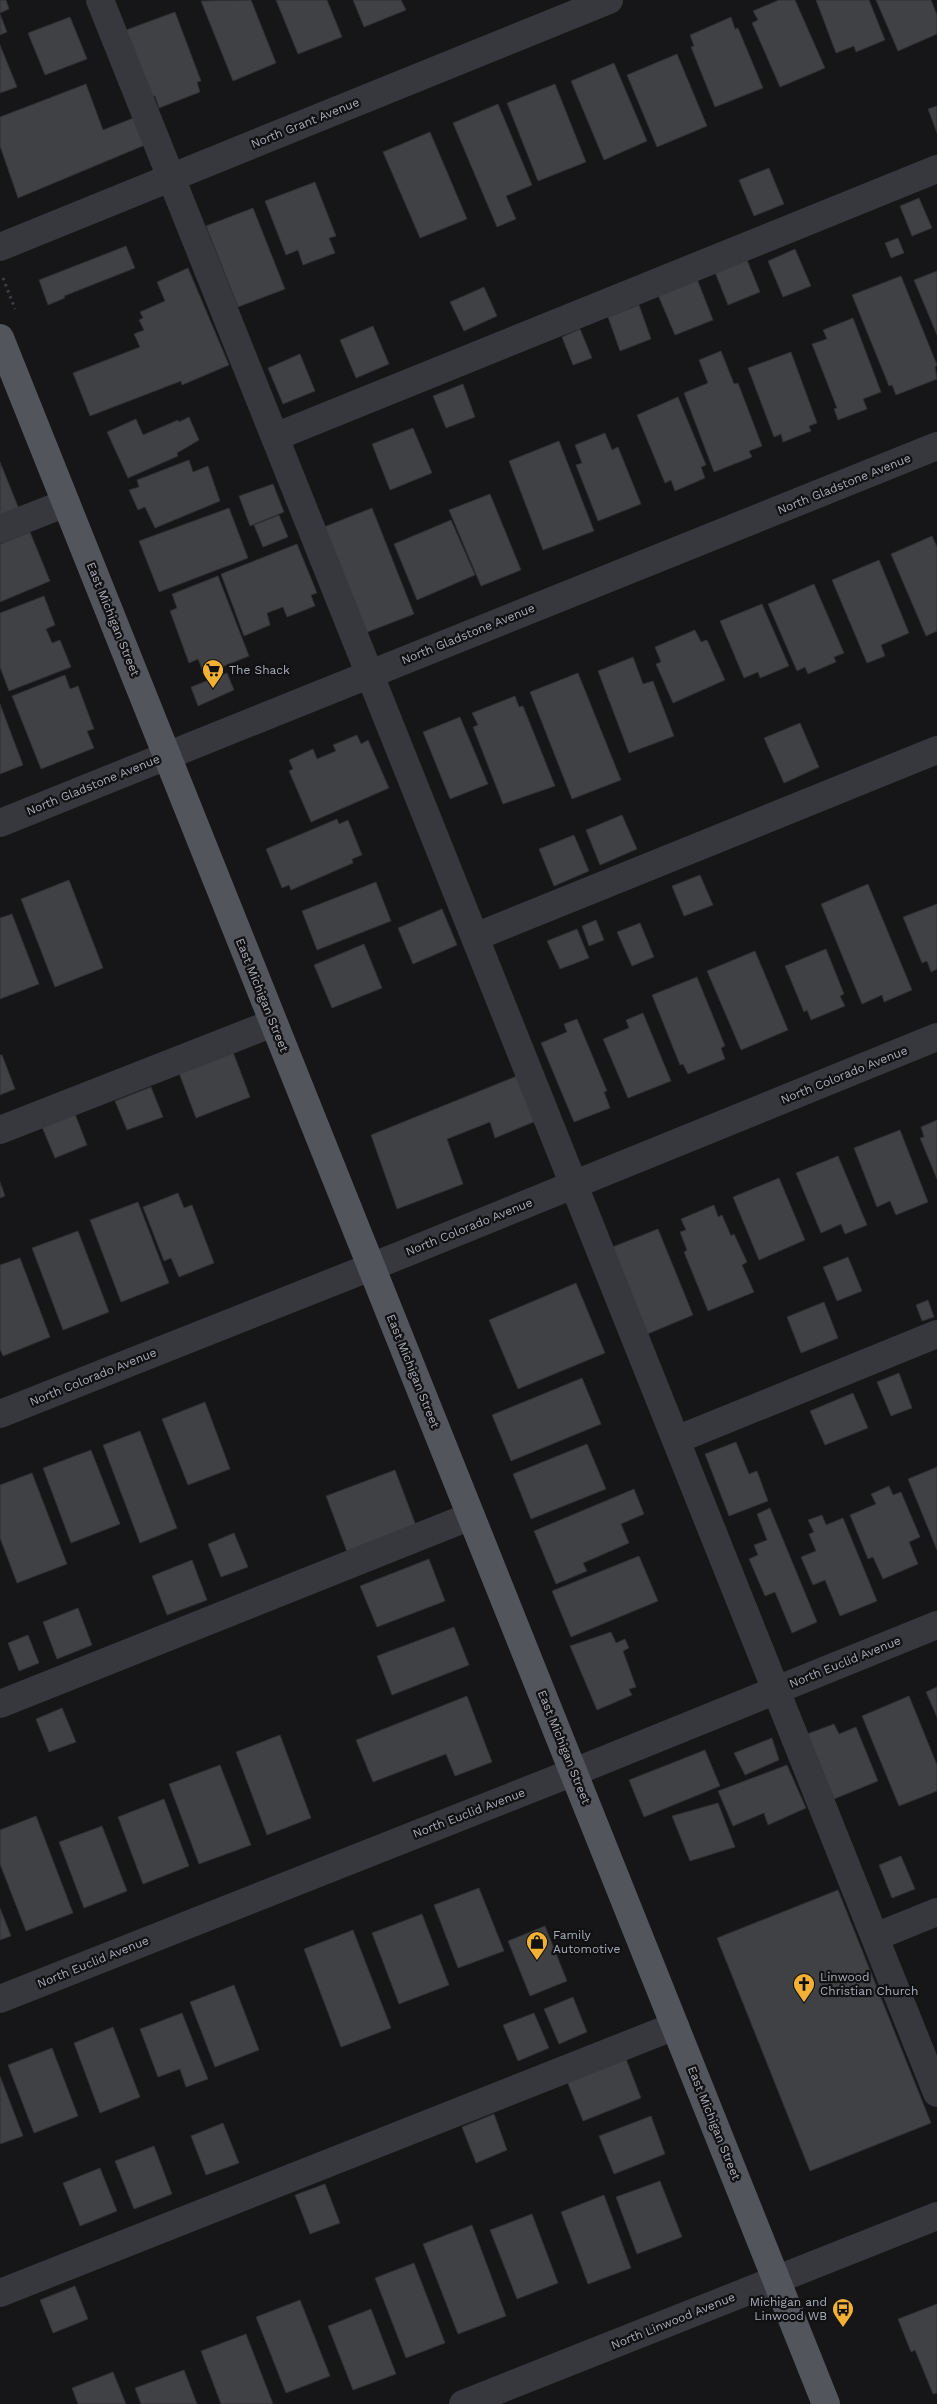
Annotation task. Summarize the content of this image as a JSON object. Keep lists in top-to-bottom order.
{
  "streets": {
    "main road": ["East Michigan Street"],
    "street": [
      "North Grant Avenue",
      "North Gladstone Avenue",
      "North Colorado Avenue",
      "North Euclid Avenue",
      "North Linwood Avenue"
    ]
  },
  "crossings": [
    ["North Gladstone Avenue", "East Michigan Street"],
    ["East Michigan Street", "North Colorado Avenue"],
    ["East Michigan Street", "North Euclid Avenue"],
    ["East Michigan Street", "North Linwood Avenue"]
  ],
  "places": {
    "supermarket": ["The Shack"],
    "shop": ["Family Automotive"],
    "church": ["Linwood Christian Church"],
    "bus stop": ["Michigan and Linwood WB"]
  }
}
